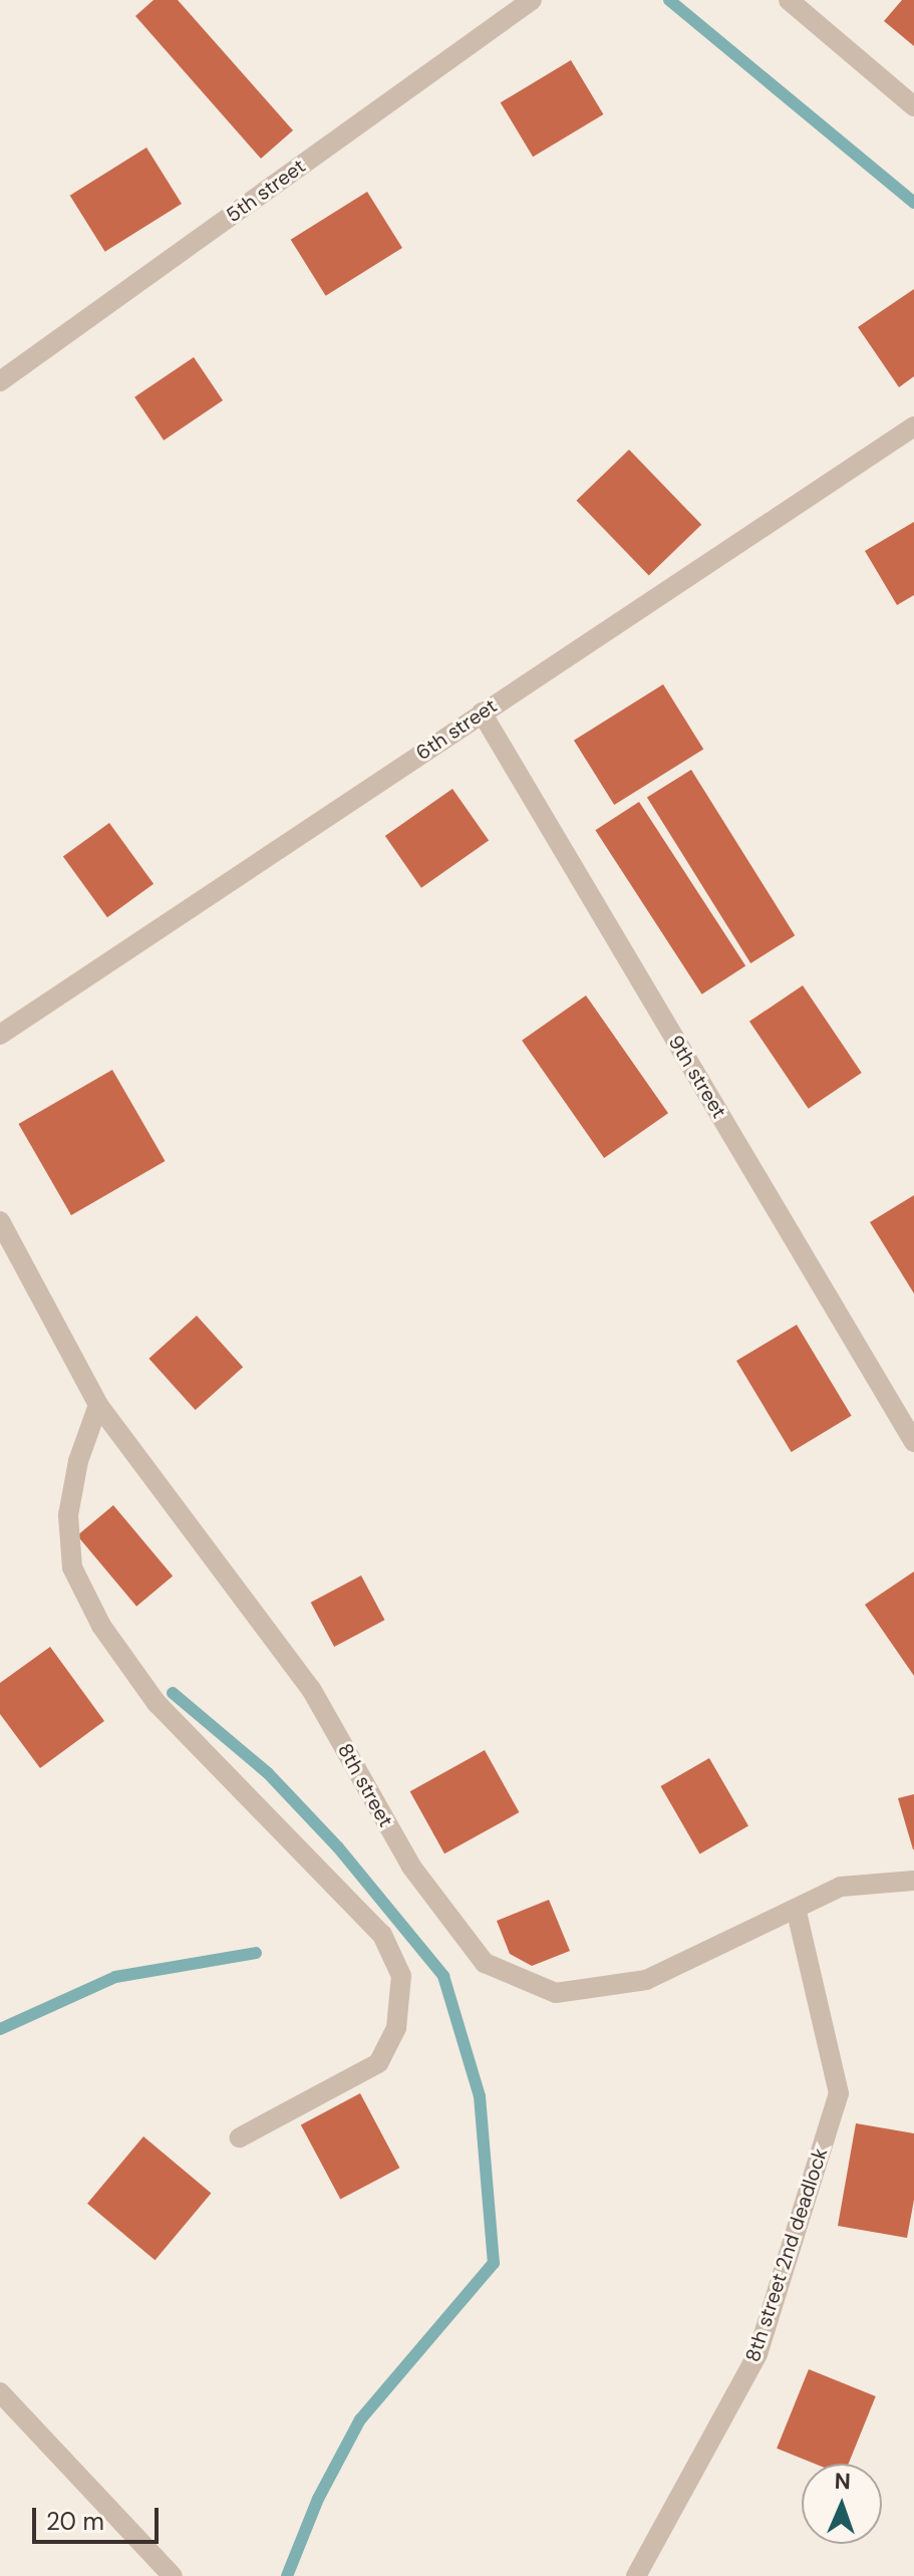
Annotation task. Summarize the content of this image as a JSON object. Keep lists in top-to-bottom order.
{
  "streets": {
    "street": [
      "5th street",
      "6th street",
      "9th street",
      "8th street",
      "8th street 2nd deadlock"
    ]
  },
  "crossings": [
    ["6th street", "9th street"],
    ["8th street", "8th street 2nd deadlock"]
  ],
  "scale_bar": "20 m",
  "north": "top"
}
